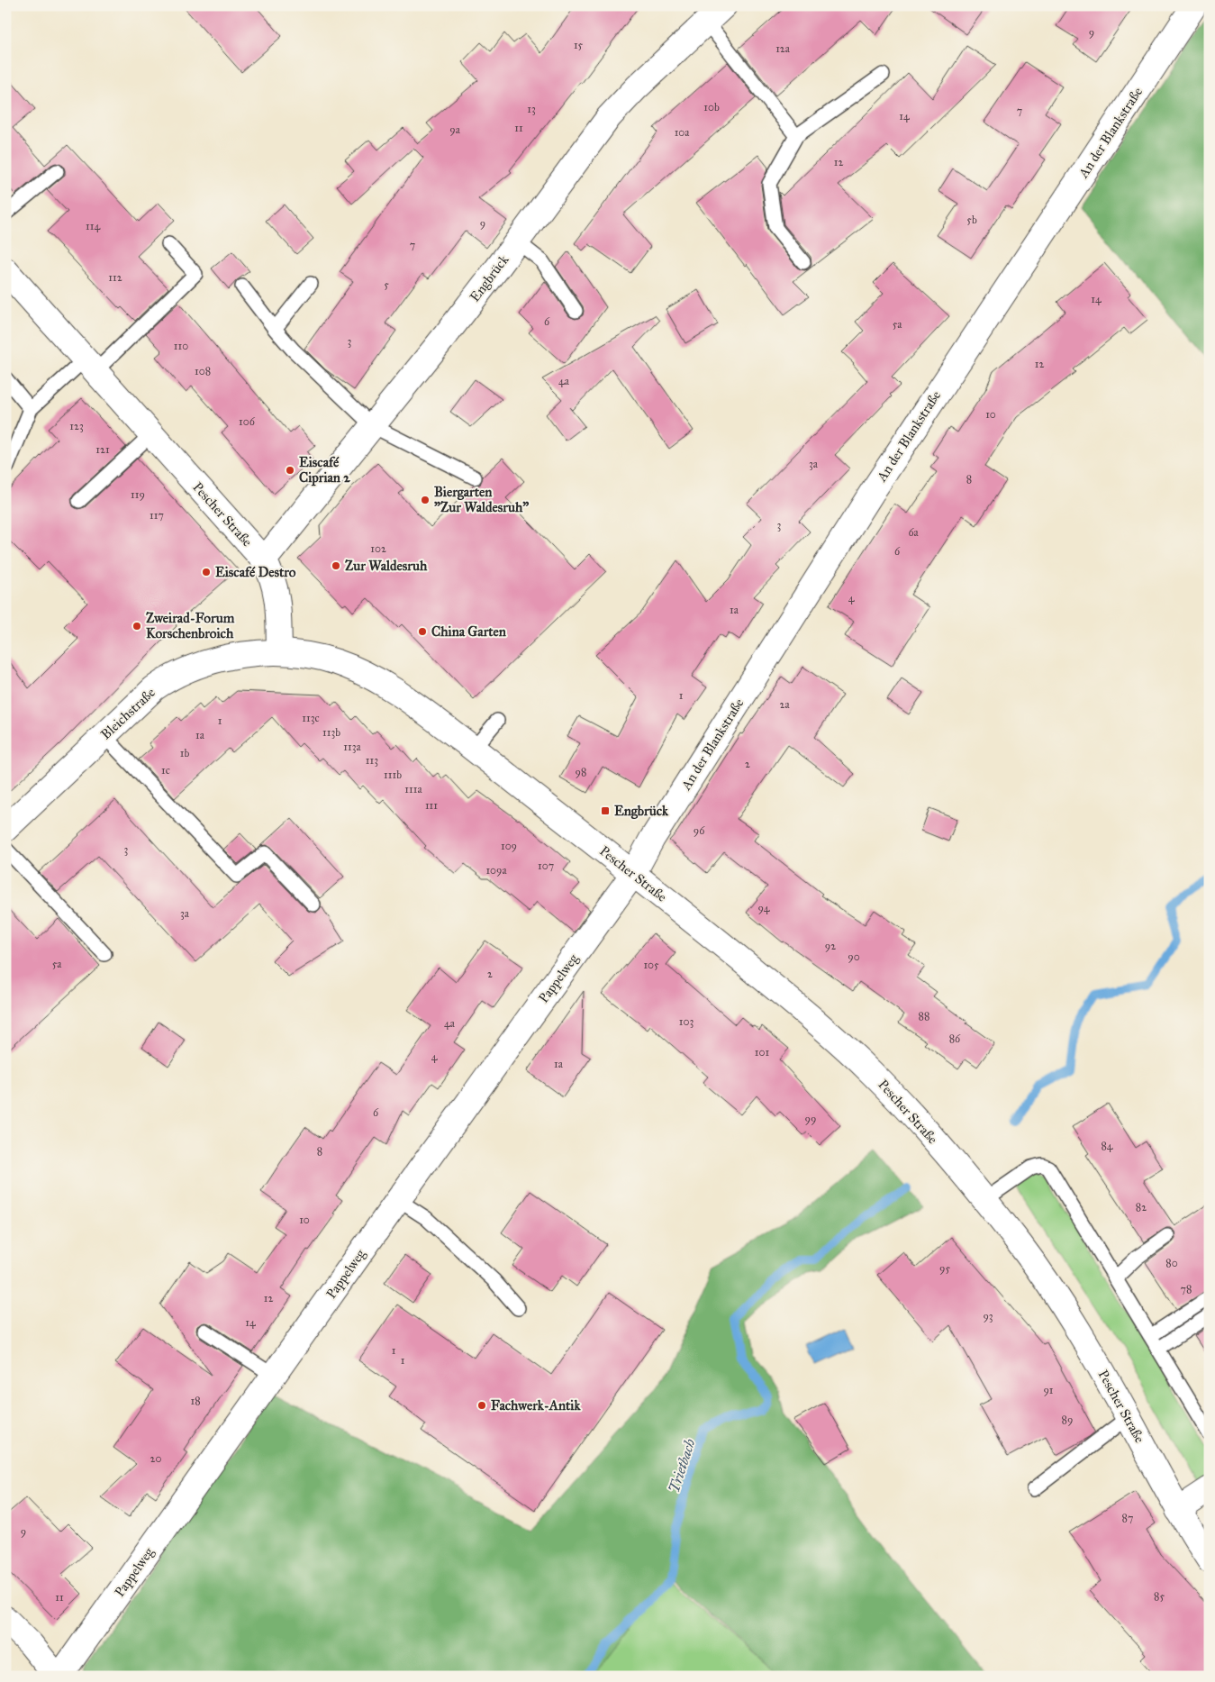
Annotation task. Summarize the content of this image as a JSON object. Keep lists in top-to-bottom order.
{
  "streets": {
    "street": [
      "An der Blankstraße",
      "Engbrück",
      "Pescher Straße",
      "Bleichstraße",
      "Pappelweg"
    ]
  },
  "crossings": [
    ["An der Blankstraße", "Pescher Straße"],
    ["An der Blankstraße", "Pappelweg"],
    ["Engbrück", "Pescher Straße"],
    ["Pescher Straße", "Bleichstraße"],
    ["Pescher Straße", "Pappelweg"]
  ],
  "water": ["Trietbach"],
  "places": {
    "other": [
      "Eiscafé Ciprian 2",
      "Biergarten \"Zur Waldesruh\"",
      "Zur Waldesruh",
      "Eiscafé Destro",
      "Zweirad-Forum Korschenbroich",
      "China Garten",
      "Fachwerk-Antik"
    ],
    "transit": ["Engbrück"]
  },
  "house_numbers": [
    "9",
    "15",
    "12a",
    "10b",
    "13",
    "7",
    "14",
    "11",
    "9a",
    "10a",
    "12",
    "5b",
    "9",
    "114",
    "7",
    "112",
    "5",
    "14",
    "6",
    "5a",
    "3",
    "110",
    "12",
    "108",
    "4a",
    "10",
    "106",
    "123",
    "121",
    "3a",
    "8",
    "119",
    "117",
    "3",
    "6a",
    "102",
    "6",
    "4",
    "1a",
    "1",
    "2a",
    "113c",
    "1",
    "113b",
    "1a",
    "113a",
    "1b",
    "113",
    "2",
    "1c",
    "98",
    "111b",
    "111a",
    "111",
    "96",
    "109",
    "3",
    "107",
    "109a",
    "94",
    "3a",
    "92",
    "90",
    "5a",
    "105",
    "2",
    "88",
    "103",
    "4a",
    "86",
    "101",
    "4",
    "1a",
    "6",
    "99",
    "84",
    "8",
    "82",
    "10",
    "80",
    "95",
    "78",
    "12",
    "93",
    "14",
    "1",
    "1",
    "91",
    "18",
    "89",
    "20",
    "87",
    "9",
    "85",
    "11"
  ]
}
